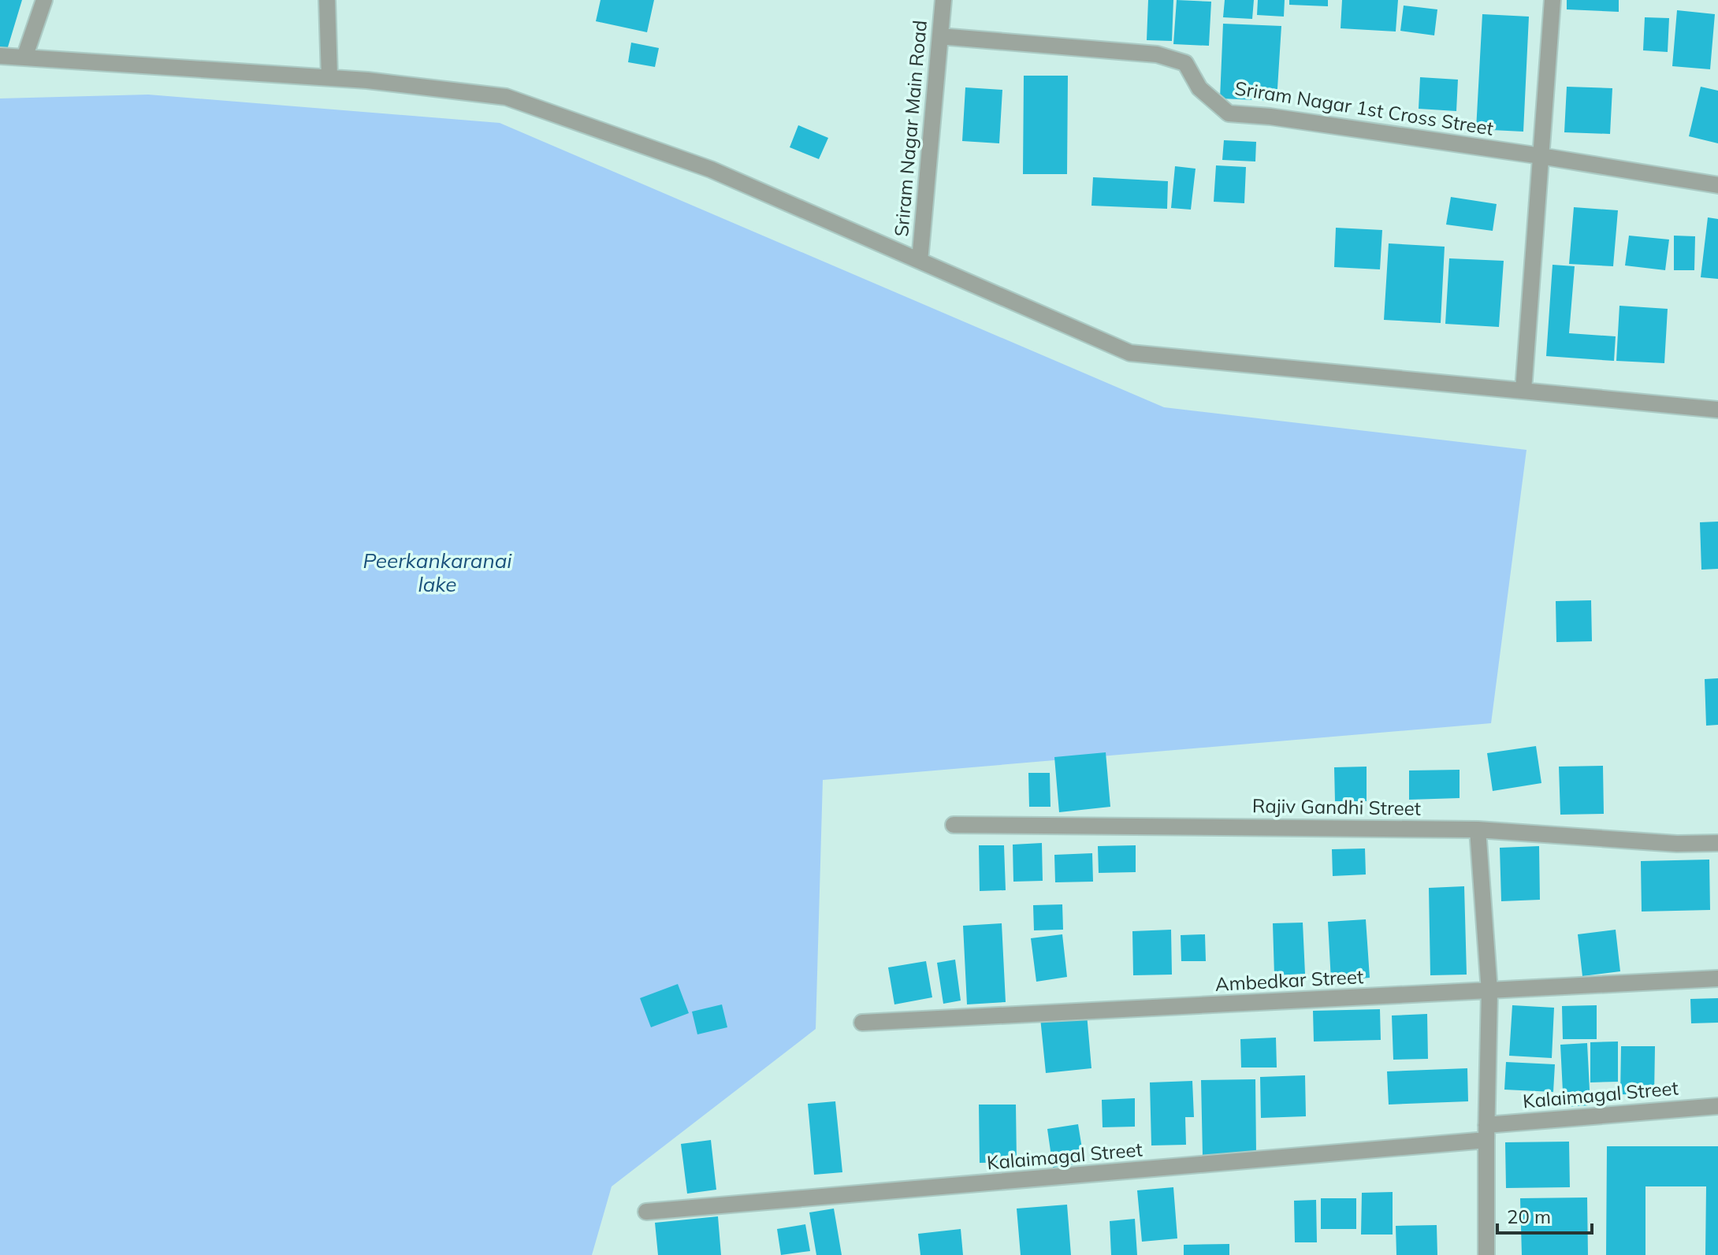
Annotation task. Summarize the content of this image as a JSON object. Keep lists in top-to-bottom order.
{
  "streets": {
    "street": [
      "Sriram Nagar 1st Cross Street",
      "Sriram Nagar Main Road",
      "Rajiv Gandhi Street",
      "Ambedkar Street",
      "Kalaimagal Street"
    ]
  },
  "crossings": [
    ["Sriram Nagar 1st Cross Street", "Sriram Nagar Main Road"]
  ],
  "water": ["Peerkankaranai lake"],
  "scale_bar": "20 m"
}
